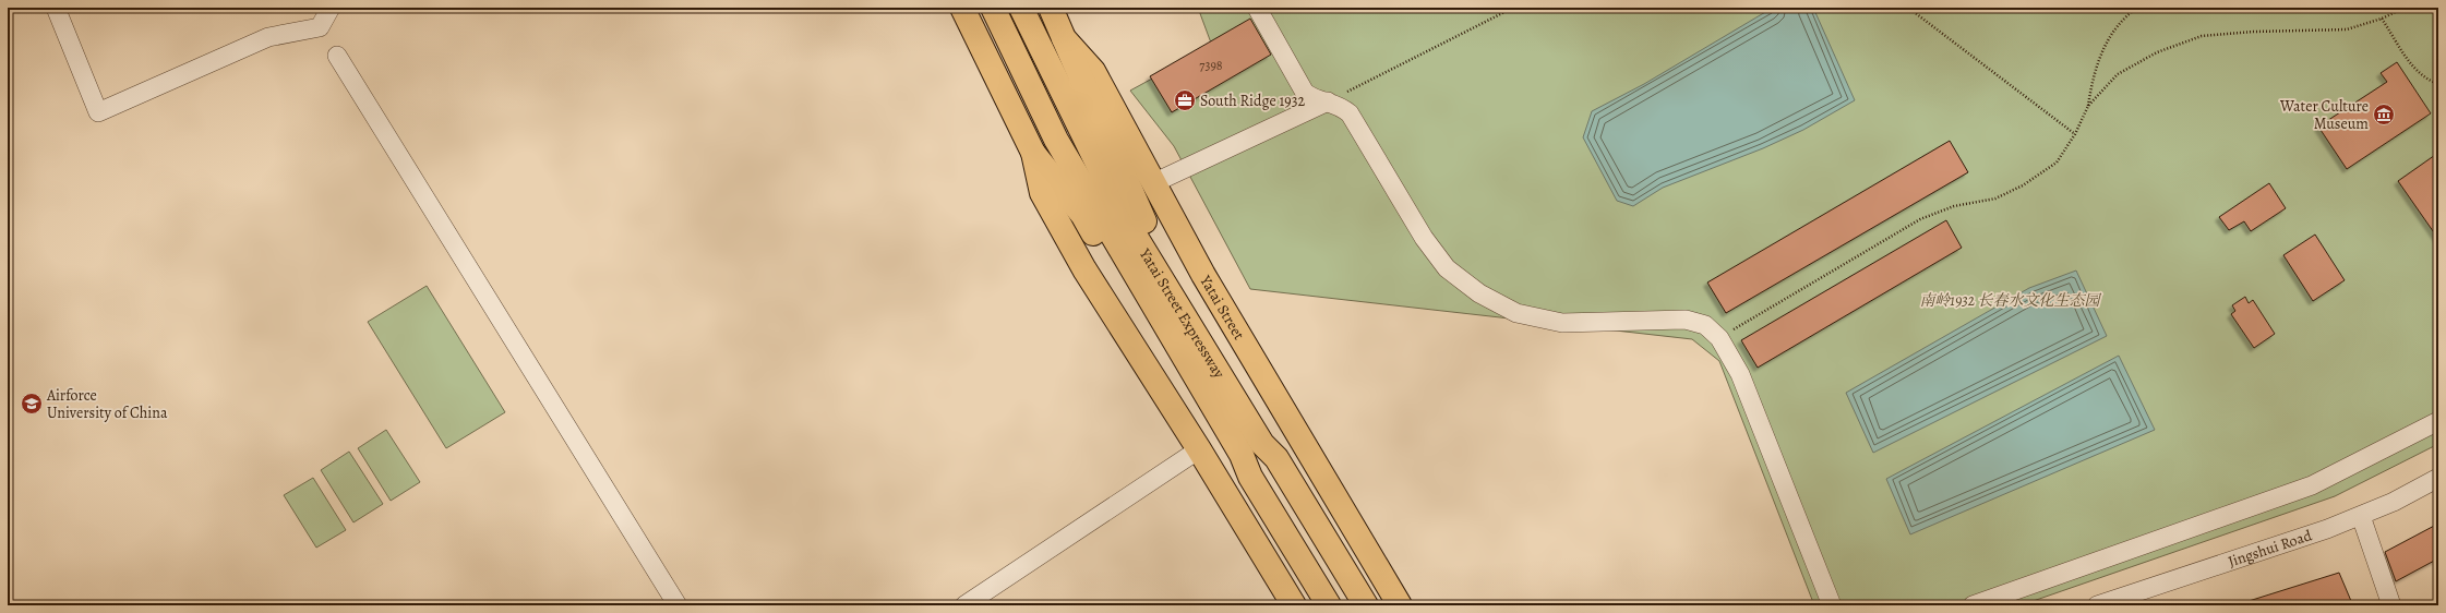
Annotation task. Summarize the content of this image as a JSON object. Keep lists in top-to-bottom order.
{
  "streets": {
    "main road": ["Yatai Street", "Yatai Street Expressway"],
    "street": ["Jingshui Road"]
  },
  "parks": ["南岭1932 长春水文化生态园"],
  "places": {
    "office": ["South Ridge 1932"],
    "museum": ["Water Culture Museum"],
    "school or university": ["Airforce University of China"]
  },
  "house_numbers": ["7398"]
}
